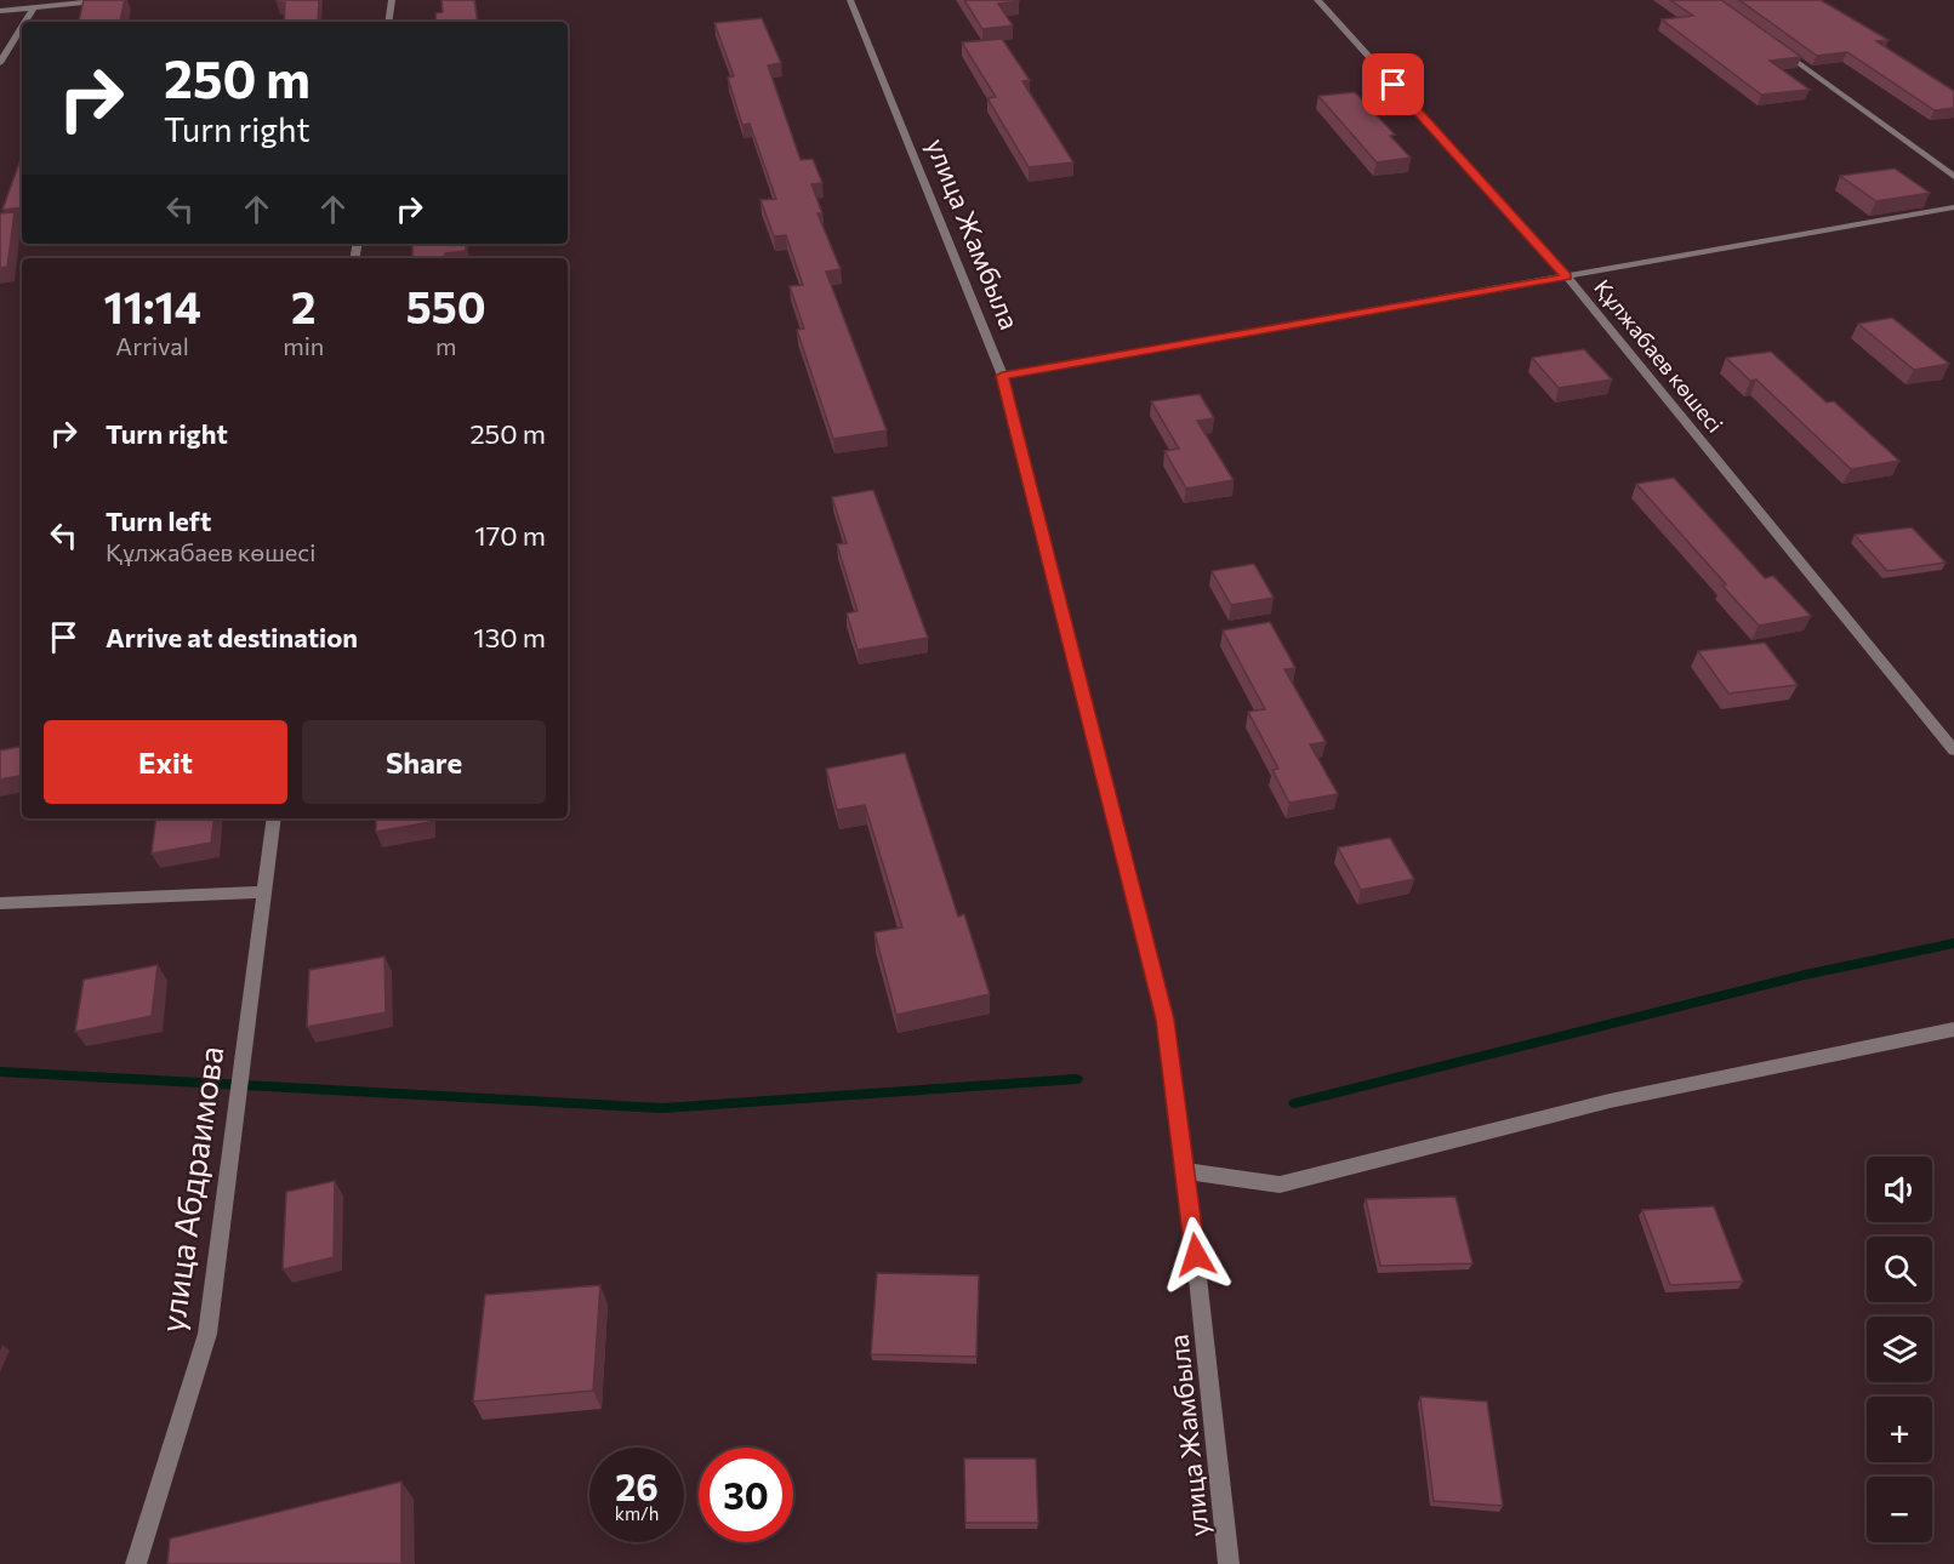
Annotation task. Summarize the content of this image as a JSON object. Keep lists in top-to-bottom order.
{
  "streets": {
    "street": ["улица Жамбыла", "Құлжабаев көшесі", "улица Абдраимова"]
  },
  "page": {
    "turn": ["250 m", "Turn right"],
    "eta": [
      "11:14",
      "Arrival",
      "2",
      "min",
      "550",
      "m"
    ],
    "list": [
      {
        "name": "Turn right",
        "value": "250 m"
      },
      {
        "name": "Turn left",
        "note": "Құлжабаев көшесі",
        "value": "170 m"
      },
      {
        "name": "Arrive at destination",
        "value": "130 m"
      }
    ],
    "buttons": ["Exit", "Share"],
    "map_buttons": ["+", "−"],
    "speed": "26 km/h",
    "limit": "30"
  }
}
